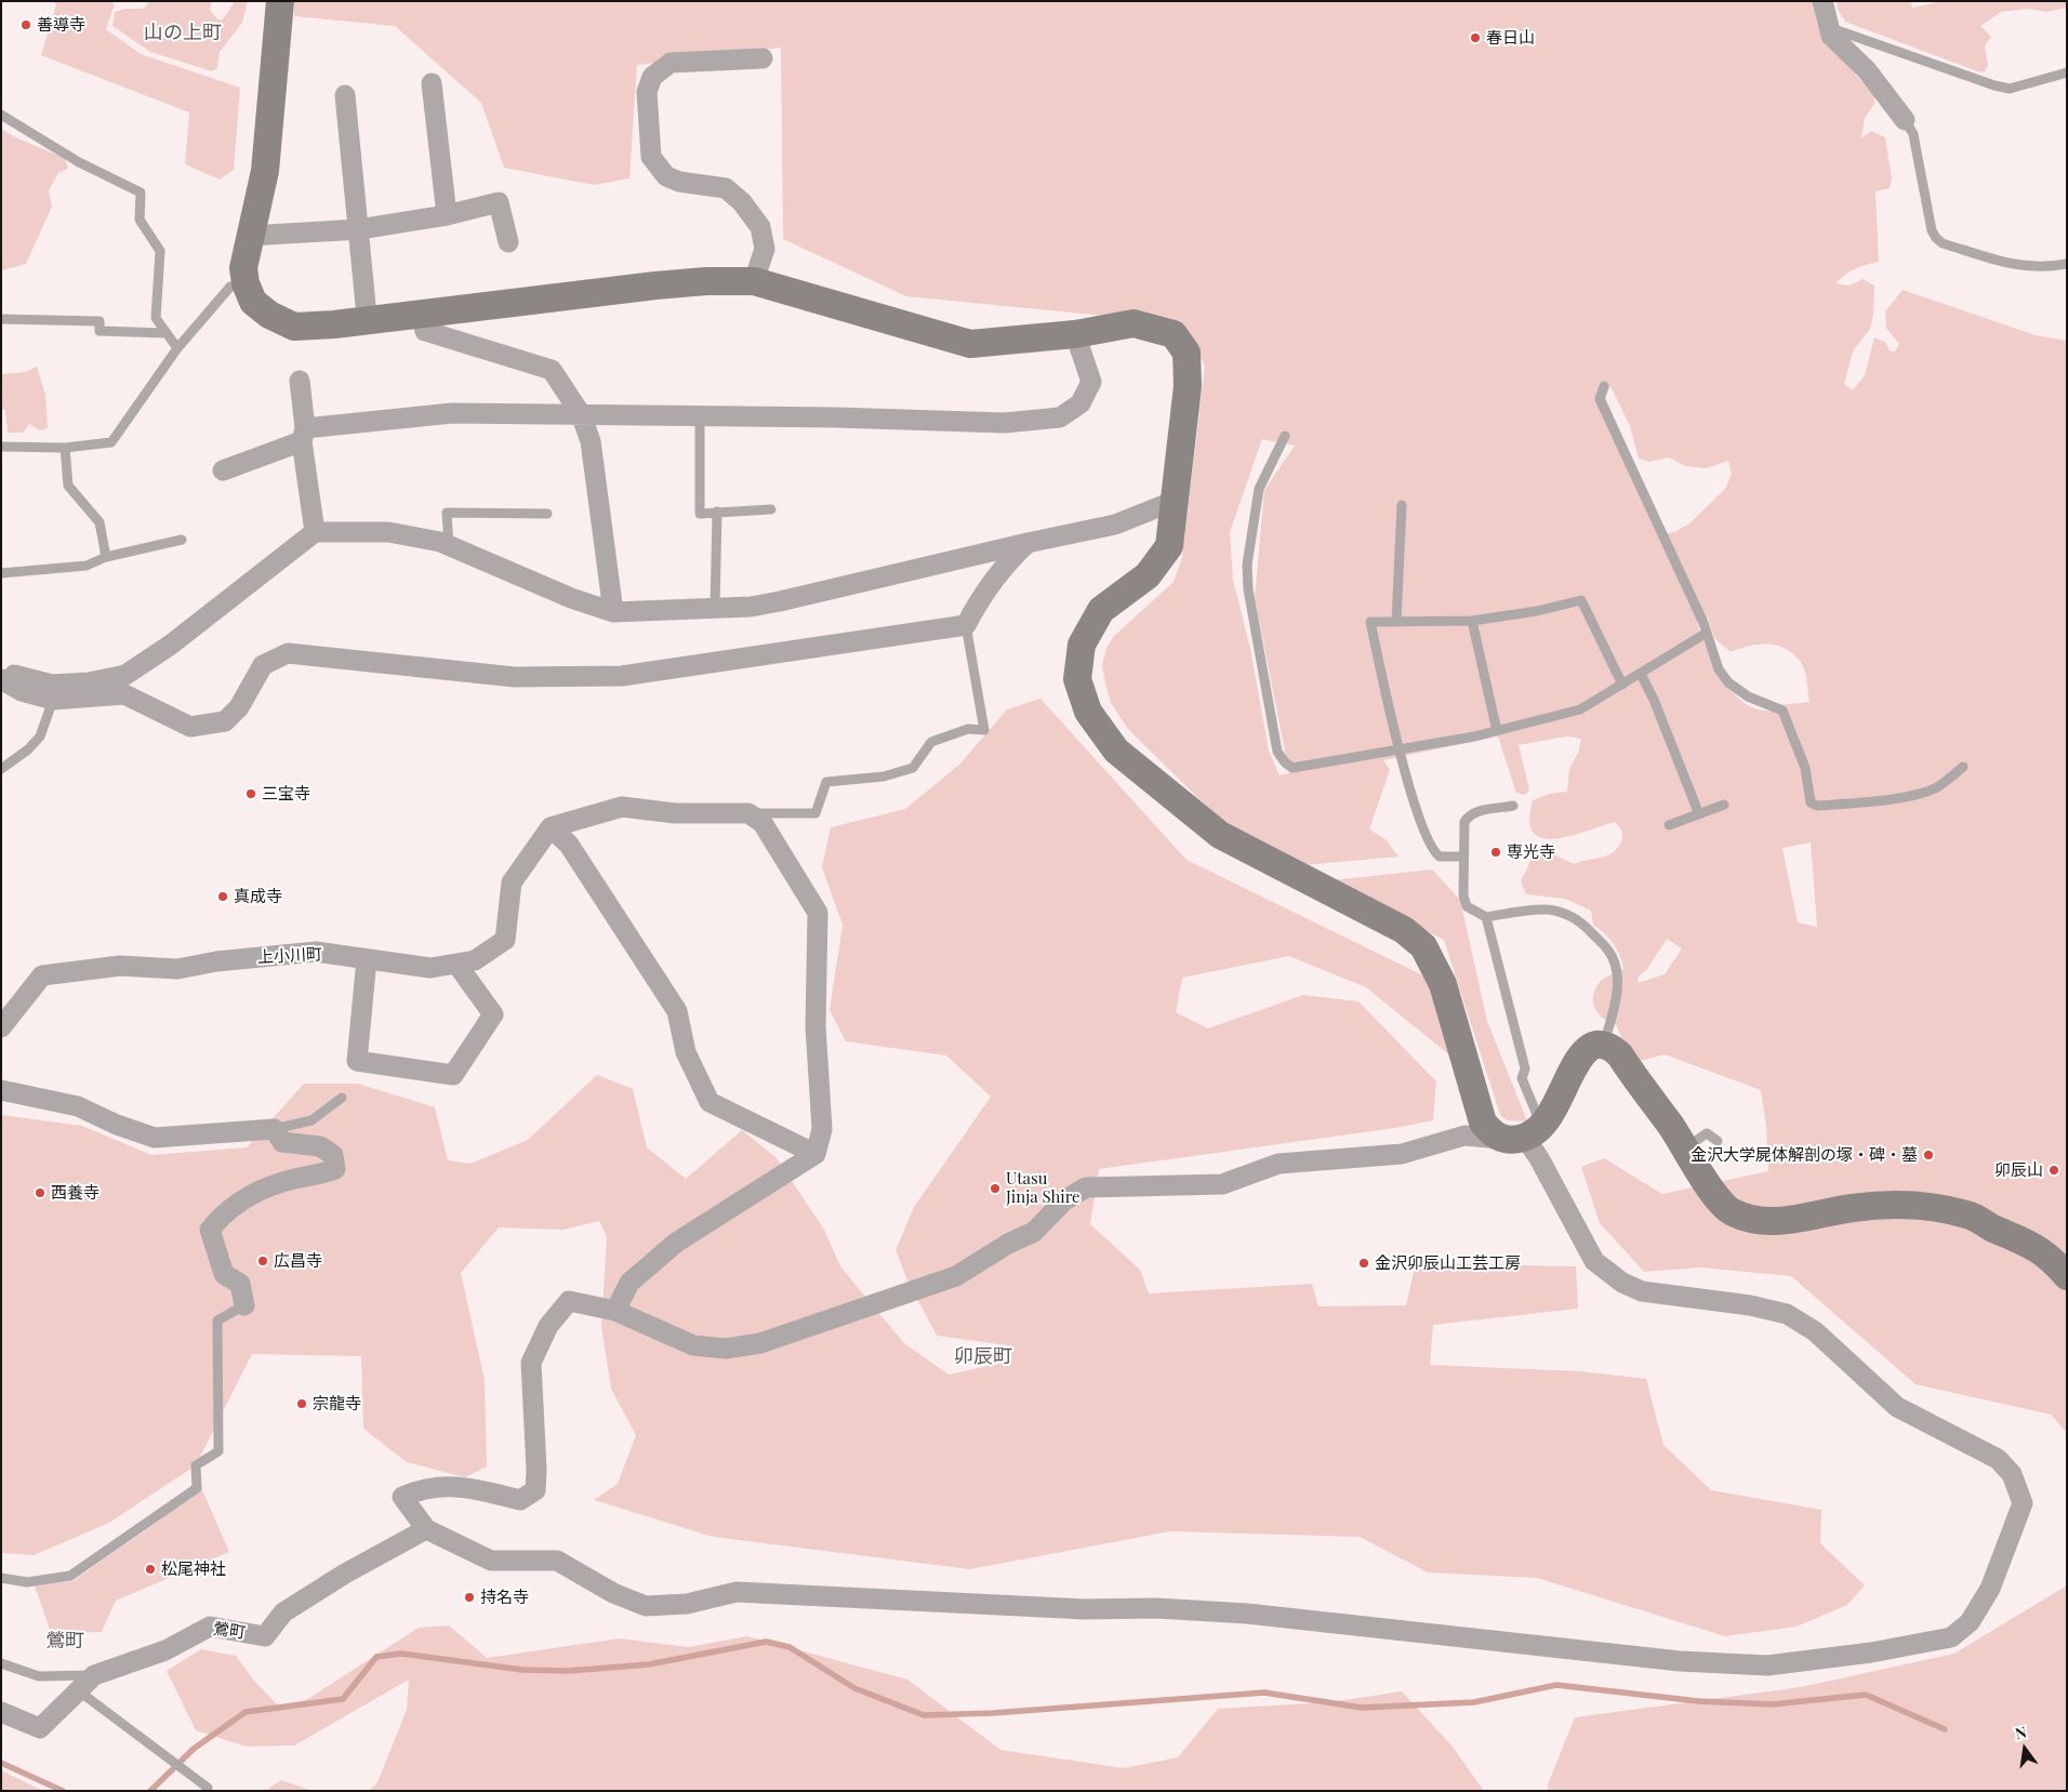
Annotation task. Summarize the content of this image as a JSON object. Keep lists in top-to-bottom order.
{
  "streets": {
    "street": ["上小川町", "鶯町"]
  },
  "districts": ["山の上町", "卯辰町", "鶯町"],
  "places": [
    "善導寺",
    "春日山",
    "三宝寺",
    "専光寺",
    "真成寺",
    "金沢大学屍体解剖の塚・碑・墓",
    "卯辰山",
    "Utasu Jinja Shire",
    "西養寺",
    "広昌寺",
    "金沢卯辰山工芸工房",
    "宗龍寺",
    "松尾神社",
    "持名寺"
  ],
  "north": "top"
}
